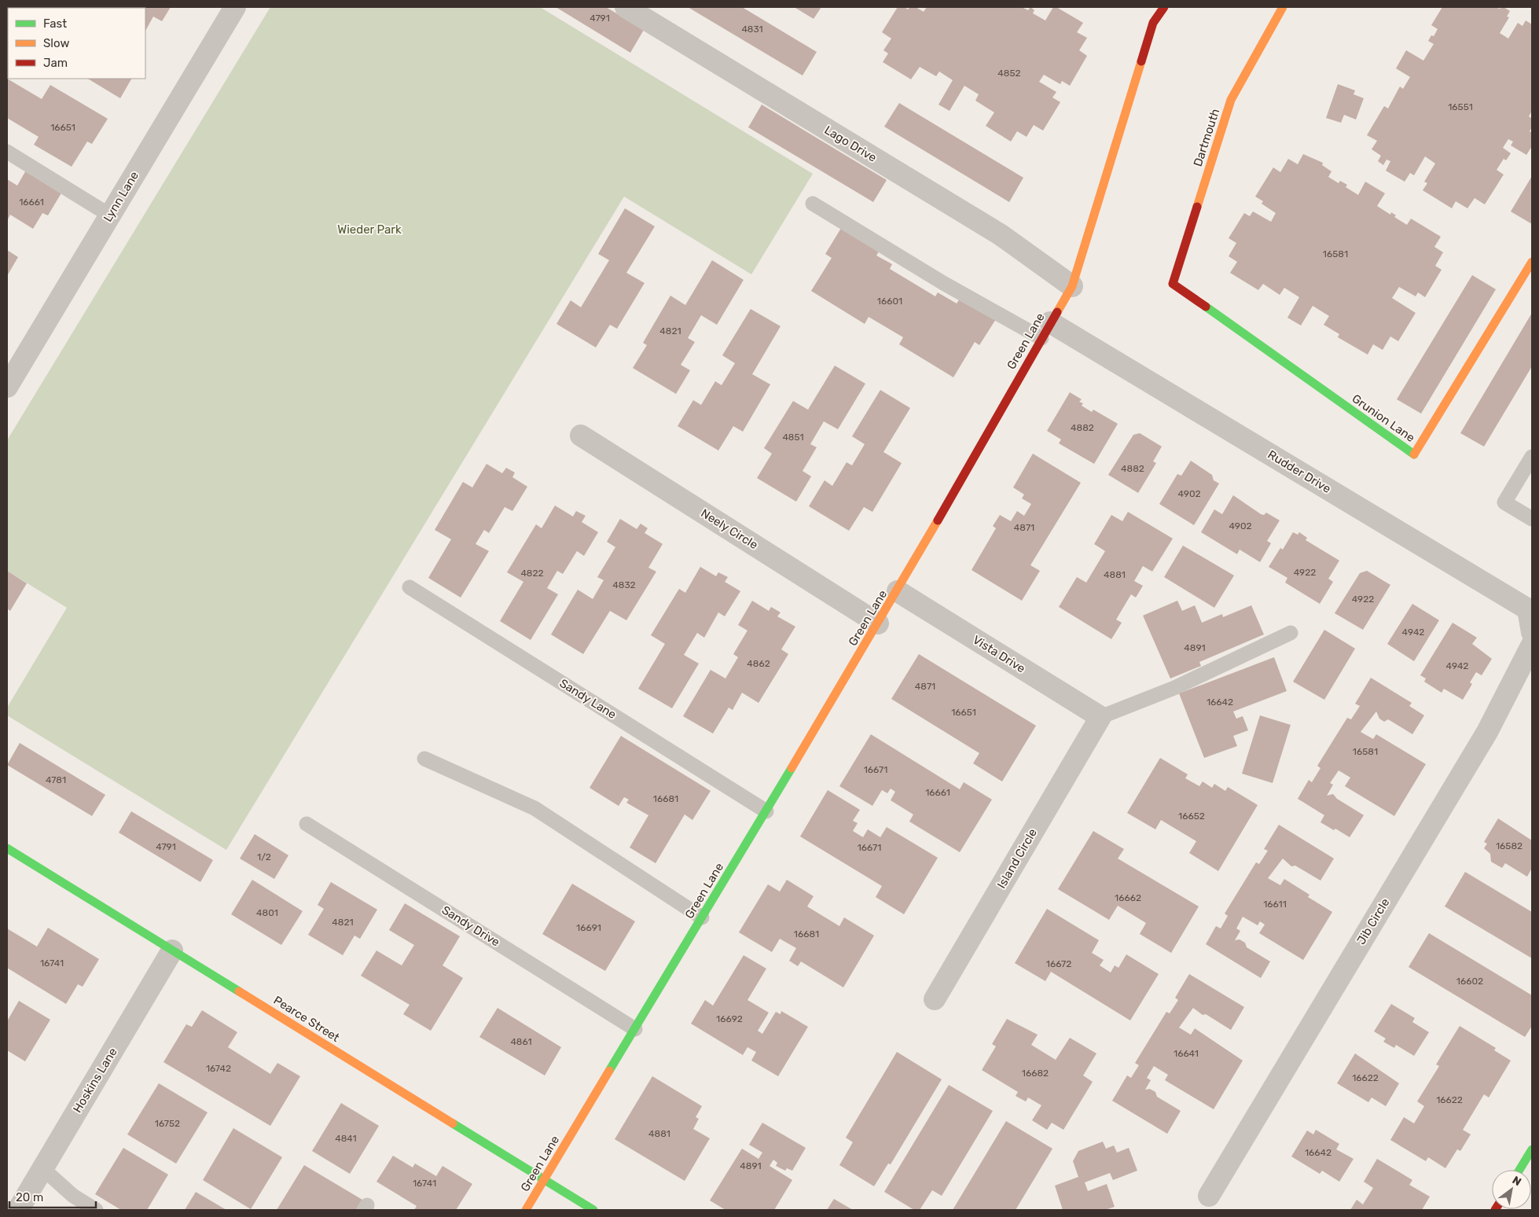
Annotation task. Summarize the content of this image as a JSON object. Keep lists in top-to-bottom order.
{
  "streets": {
    "street": [
      "Dartmouth",
      "Lago Drive",
      "Lynn Lane",
      "Green Lane",
      "Grunion Lane",
      "Rudder Drive",
      "Neely Circle",
      "Vista Drive",
      "Island Circle",
      "Jib Circle",
      "Pearce Street",
      "Hoskins Lane"
    ],
    "lane": ["Sandy Lane", "Sandy Drive"]
  },
  "crossings": [
    ["Dartmouth", "Grunion Lane"],
    ["Lago Drive", "Green Lane"],
    ["Green Lane", "Rudder Drive"],
    ["Green Lane", "Neely Circle"],
    ["Green Lane", "Vista Drive"],
    ["Green Lane", "Sandy Lane"],
    ["Green Lane", "Sandy Drive"],
    ["Green Lane", "Pearce Street"],
    ["Vista Drive", "Island Circle"],
    ["Pearce Street", "Hoskins Lane"]
  ],
  "parks": ["Wieder Park"],
  "house_numbers": [
    "4791",
    "4831",
    "4852",
    "16551",
    "16651",
    "16661",
    "16581",
    "16601",
    "4821",
    "4882",
    "4851",
    "4882",
    "4902",
    "4902",
    "4871",
    "4922",
    "4822",
    "4881",
    "4832",
    "4922",
    "4942",
    "4891",
    "4862",
    "4942",
    "4871",
    "16642",
    "16651",
    "16581",
    "16671",
    "4781",
    "16661",
    "16681",
    "16652",
    "16582",
    "4791",
    "16671",
    "1/2",
    "16662",
    "16611",
    "4801",
    "4821",
    "16691",
    "16681",
    "16741",
    "16672",
    "16602",
    "16692",
    "4861",
    "16641",
    "16742",
    "16682",
    "16622",
    "16622",
    "16752",
    "4881",
    "4841",
    "16642",
    "4891",
    "16741"
  ],
  "legend": ["Fast", "Slow", "Jam"],
  "scale_bar": "20 m",
  "north": "top right"
}
